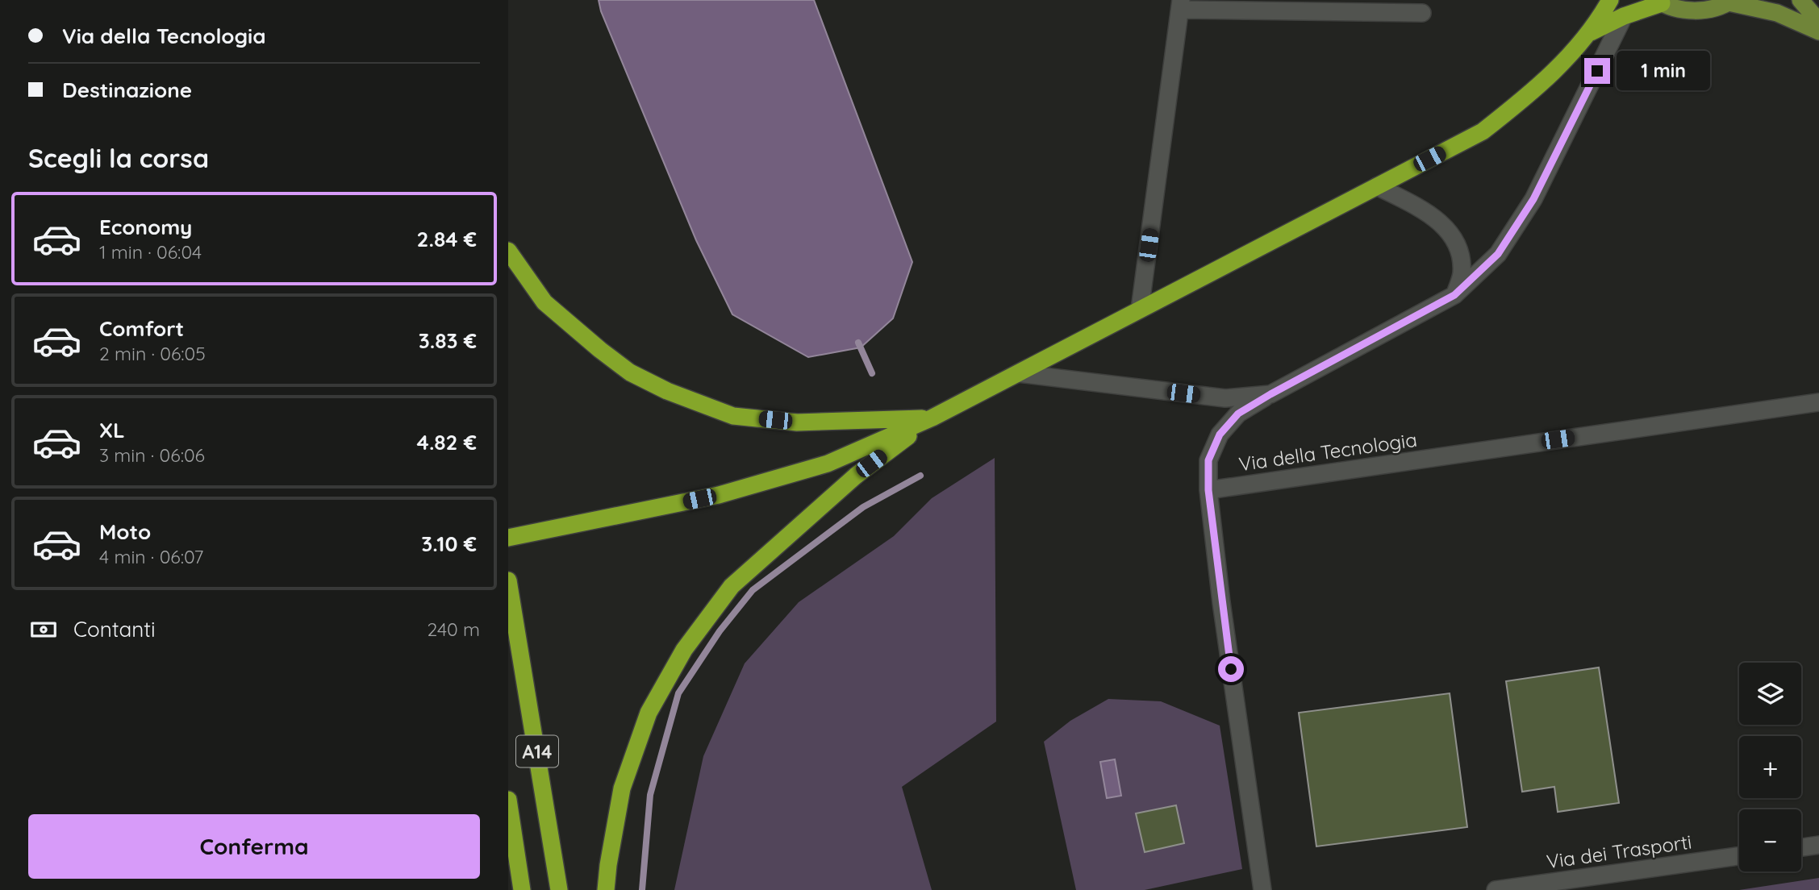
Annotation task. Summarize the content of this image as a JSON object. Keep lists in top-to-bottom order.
{
  "streets": {
    "highway": ["A14"],
    "street": ["Via della Tecnologia", "Via dei Trasporti"]
  },
  "page": {
    "banner": ["Via della Tecnologia", "Destinazione"],
    "bubble": "1 min",
    "heading": "Scegli la corsa",
    "list": [
      {
        "name": "Economy",
        "note": "1 min · 06:04",
        "value": "2.84 €"
      },
      {
        "name": "Comfort",
        "note": "2 min · 06:05",
        "value": "3.83 €"
      },
      {
        "name": "XL",
        "note": "3 min · 06:06",
        "value": "4.82 €"
      },
      {
        "name": "Moto",
        "note": "4 min · 06:07",
        "value": "3.10 €"
      }
    ],
    "pay": ["Contanti", "240 m"],
    "map_buttons": ["+", "−"],
    "buttons": "Conferma"
  }
}
